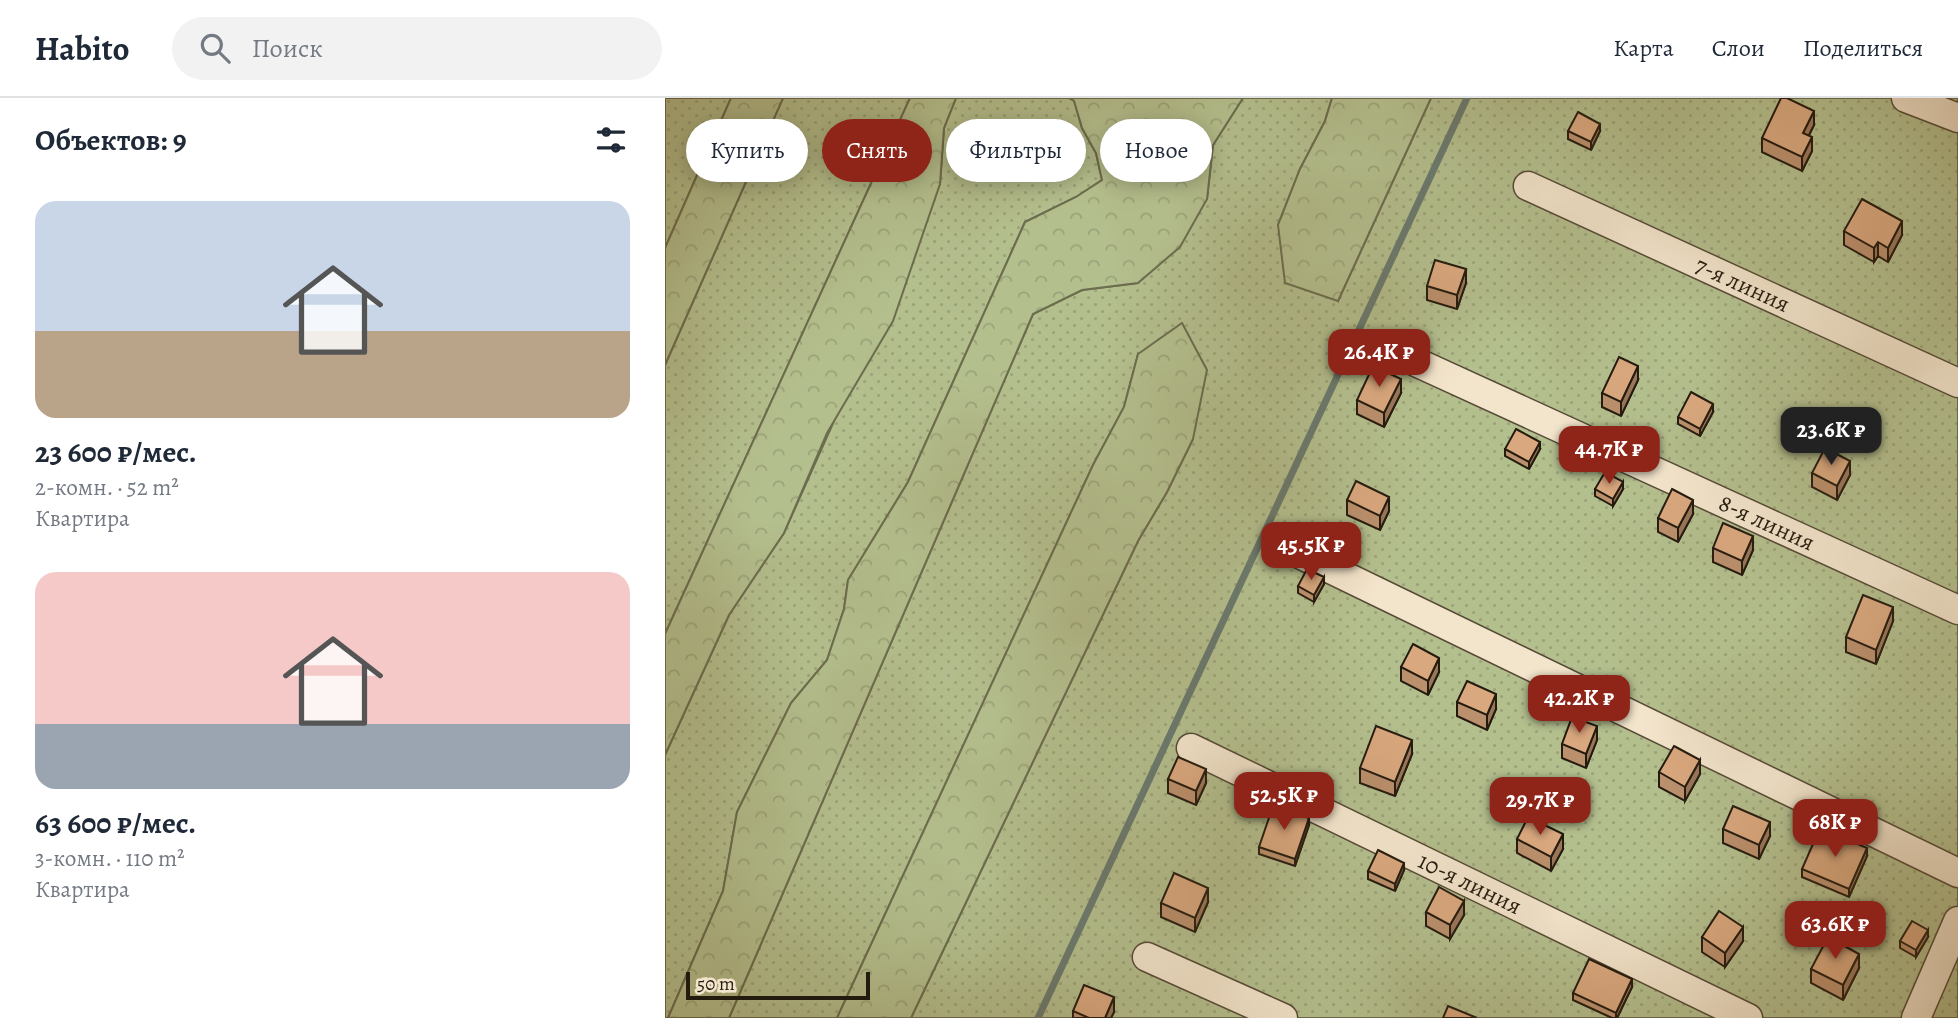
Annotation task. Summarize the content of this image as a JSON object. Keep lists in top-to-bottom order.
{
  "streets": {
    "lane": ["7-я линия", "8-я линия", "10-я линия"]
  },
  "scale_bar": "50 m",
  "page": {
    "header": "Habito",
    "search": "Поиск",
    "nav": ["Карта", "Слои", "Поделиться"],
    "heading": "Объектов: 9",
    "chip": [
      "Купить",
      "Снять",
      "Фильтры",
      "Новое"
    ],
    "list": [
      {
        "name": "23 600 ₽/мес.",
        "note": "2-комн. · 52 m² · Квартира"
      },
      {
        "name": "63 600 ₽/мес.",
        "note": "3-комн. · 110 m² · Квартира"
      }
    ],
    "price": [
      "26.4K ₽",
      "23.6K ₽",
      "44.7K ₽",
      "45.5K ₽",
      "42.2K ₽",
      "52.5K ₽",
      "29.7K ₽",
      "68K ₽",
      "63.6K ₽"
    ],
    "scale": "50 m"
  }
}
